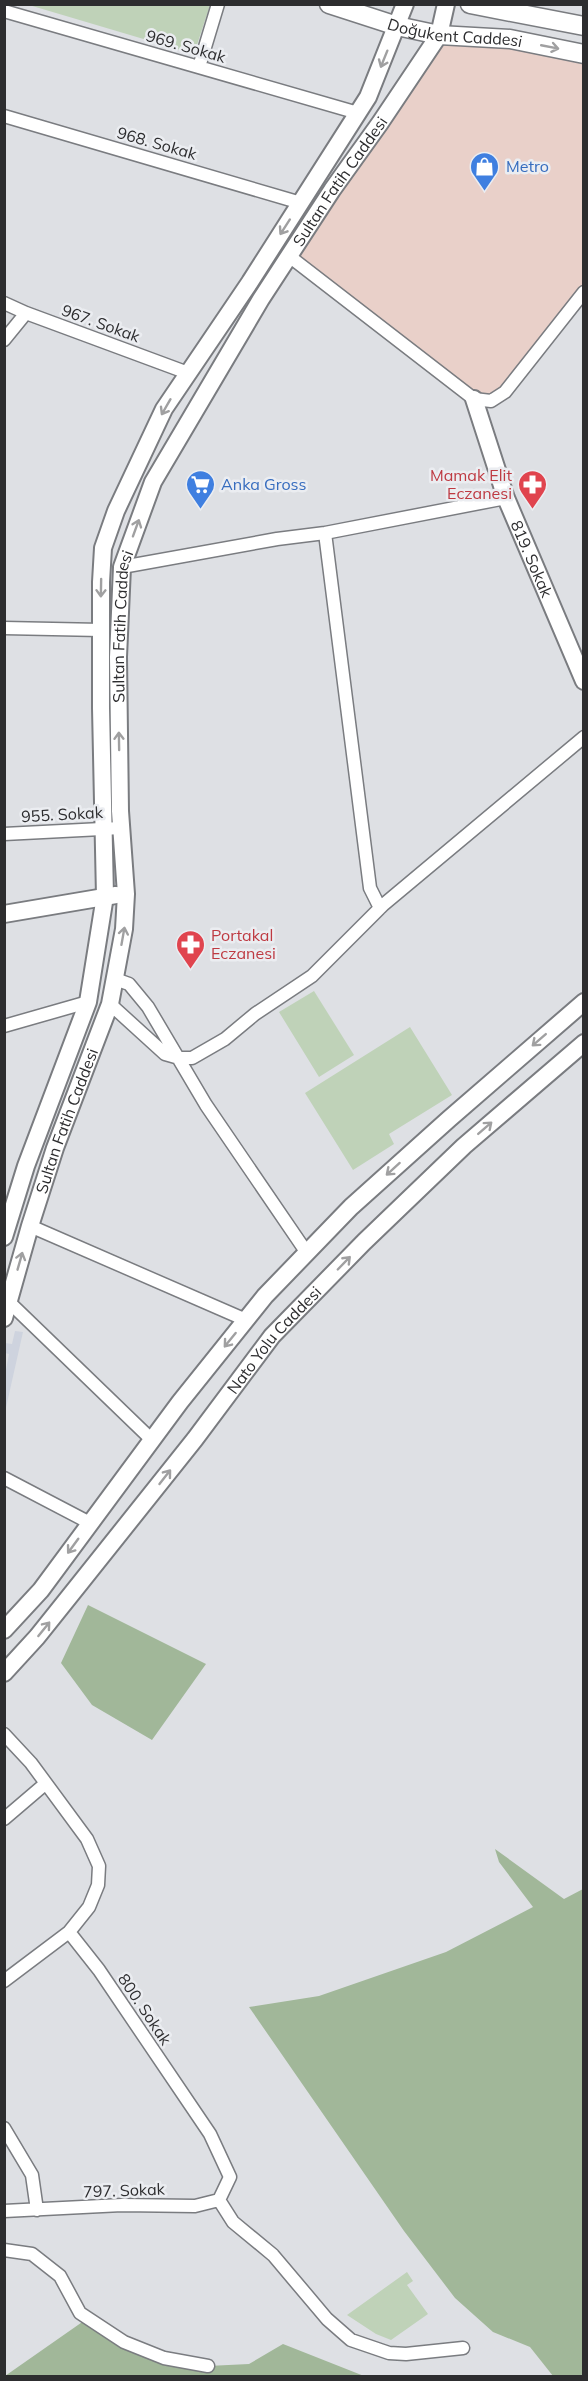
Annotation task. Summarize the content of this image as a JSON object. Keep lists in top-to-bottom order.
{
  "streets": {
    "main road": [
      "Doğukent Caddesi",
      "Sultan Fatih Caddesi",
      "819. Sokak",
      "Nato Yolu Caddesi"
    ],
    "street": [
      "969. Sokak",
      "968. Sokak",
      "967. Sokak",
      "955. Sokak",
      "800. Sokak",
      "797. Sokak"
    ]
  },
  "crossings": [
    ["Doğukent Caddesi", "Sultan Fatih Caddesi"],
    ["969. Sokak", "Sultan Fatih Caddesi"],
    ["968. Sokak", "Sultan Fatih Caddesi"],
    ["Sultan Fatih Caddesi", "967. Sokak"],
    ["Sultan Fatih Caddesi", "955. Sokak"],
    ["800. Sokak", "797. Sokak"]
  ],
  "places": {
    "shop": ["Metro"],
    "supermarket": ["Anka Gross"],
    "pharmacy": ["Mamak Elit Eczanesi", "Portakal Eczanesi"]
  }
}
